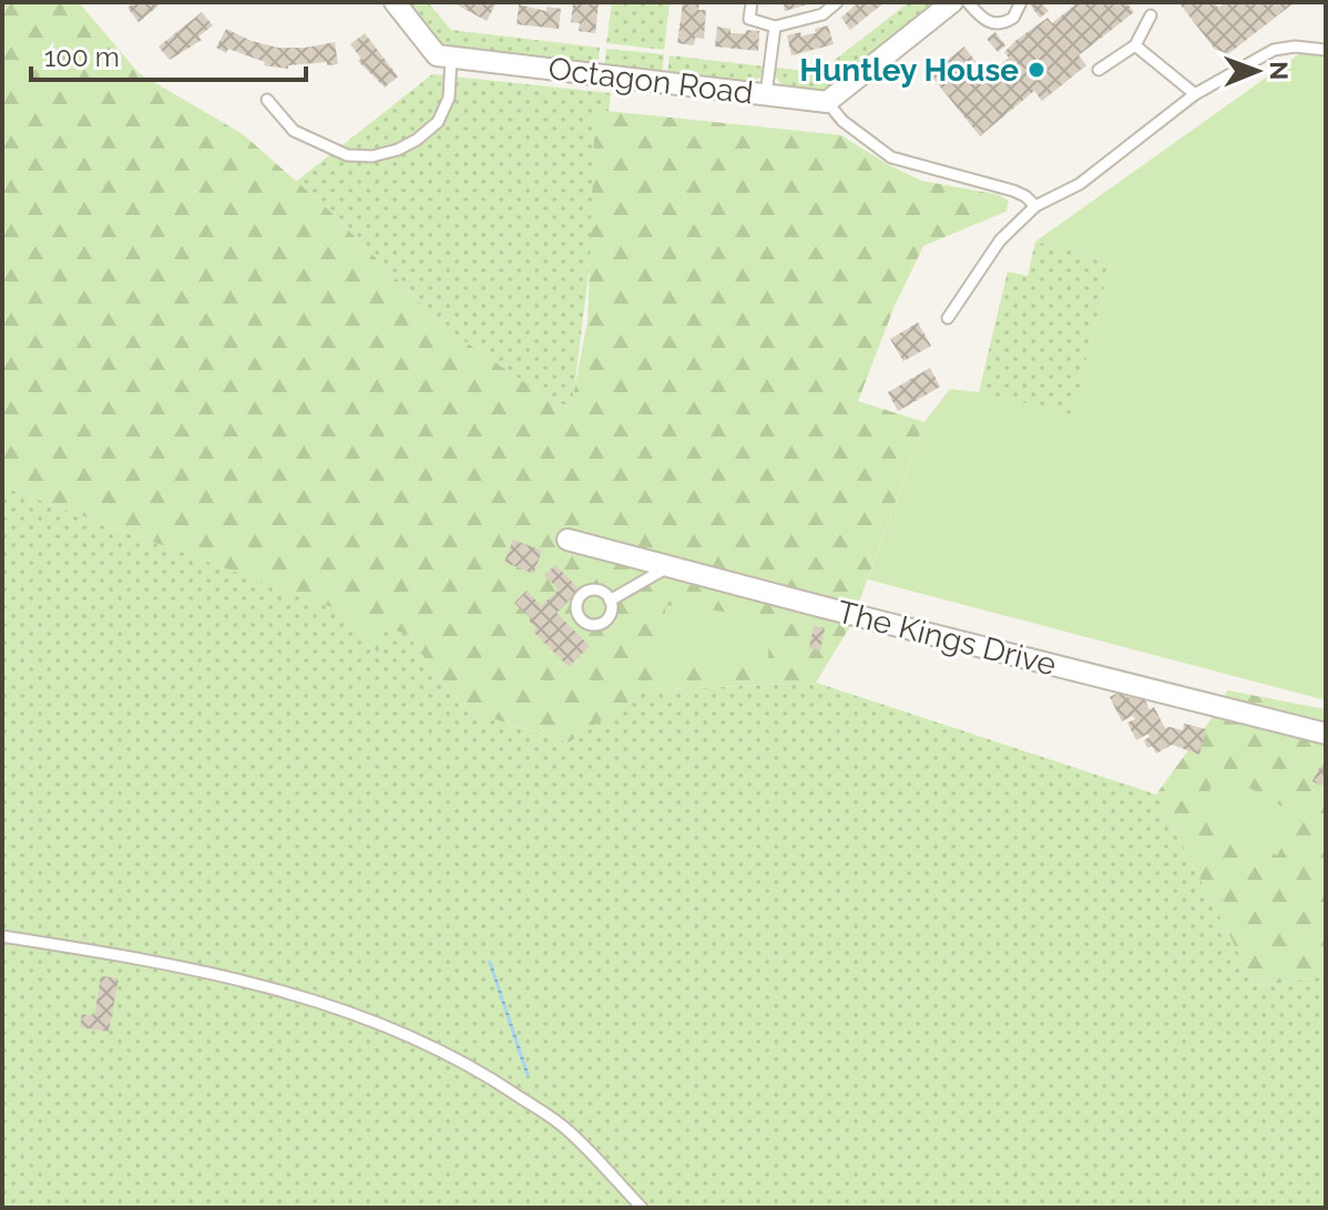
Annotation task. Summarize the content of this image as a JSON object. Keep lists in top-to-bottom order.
{
  "streets": {
    "street": ["Octagon Road", "The Kings Drive"]
  },
  "places": ["Huntley House"],
  "scale_bar": "100 m",
  "north": "right"
}
